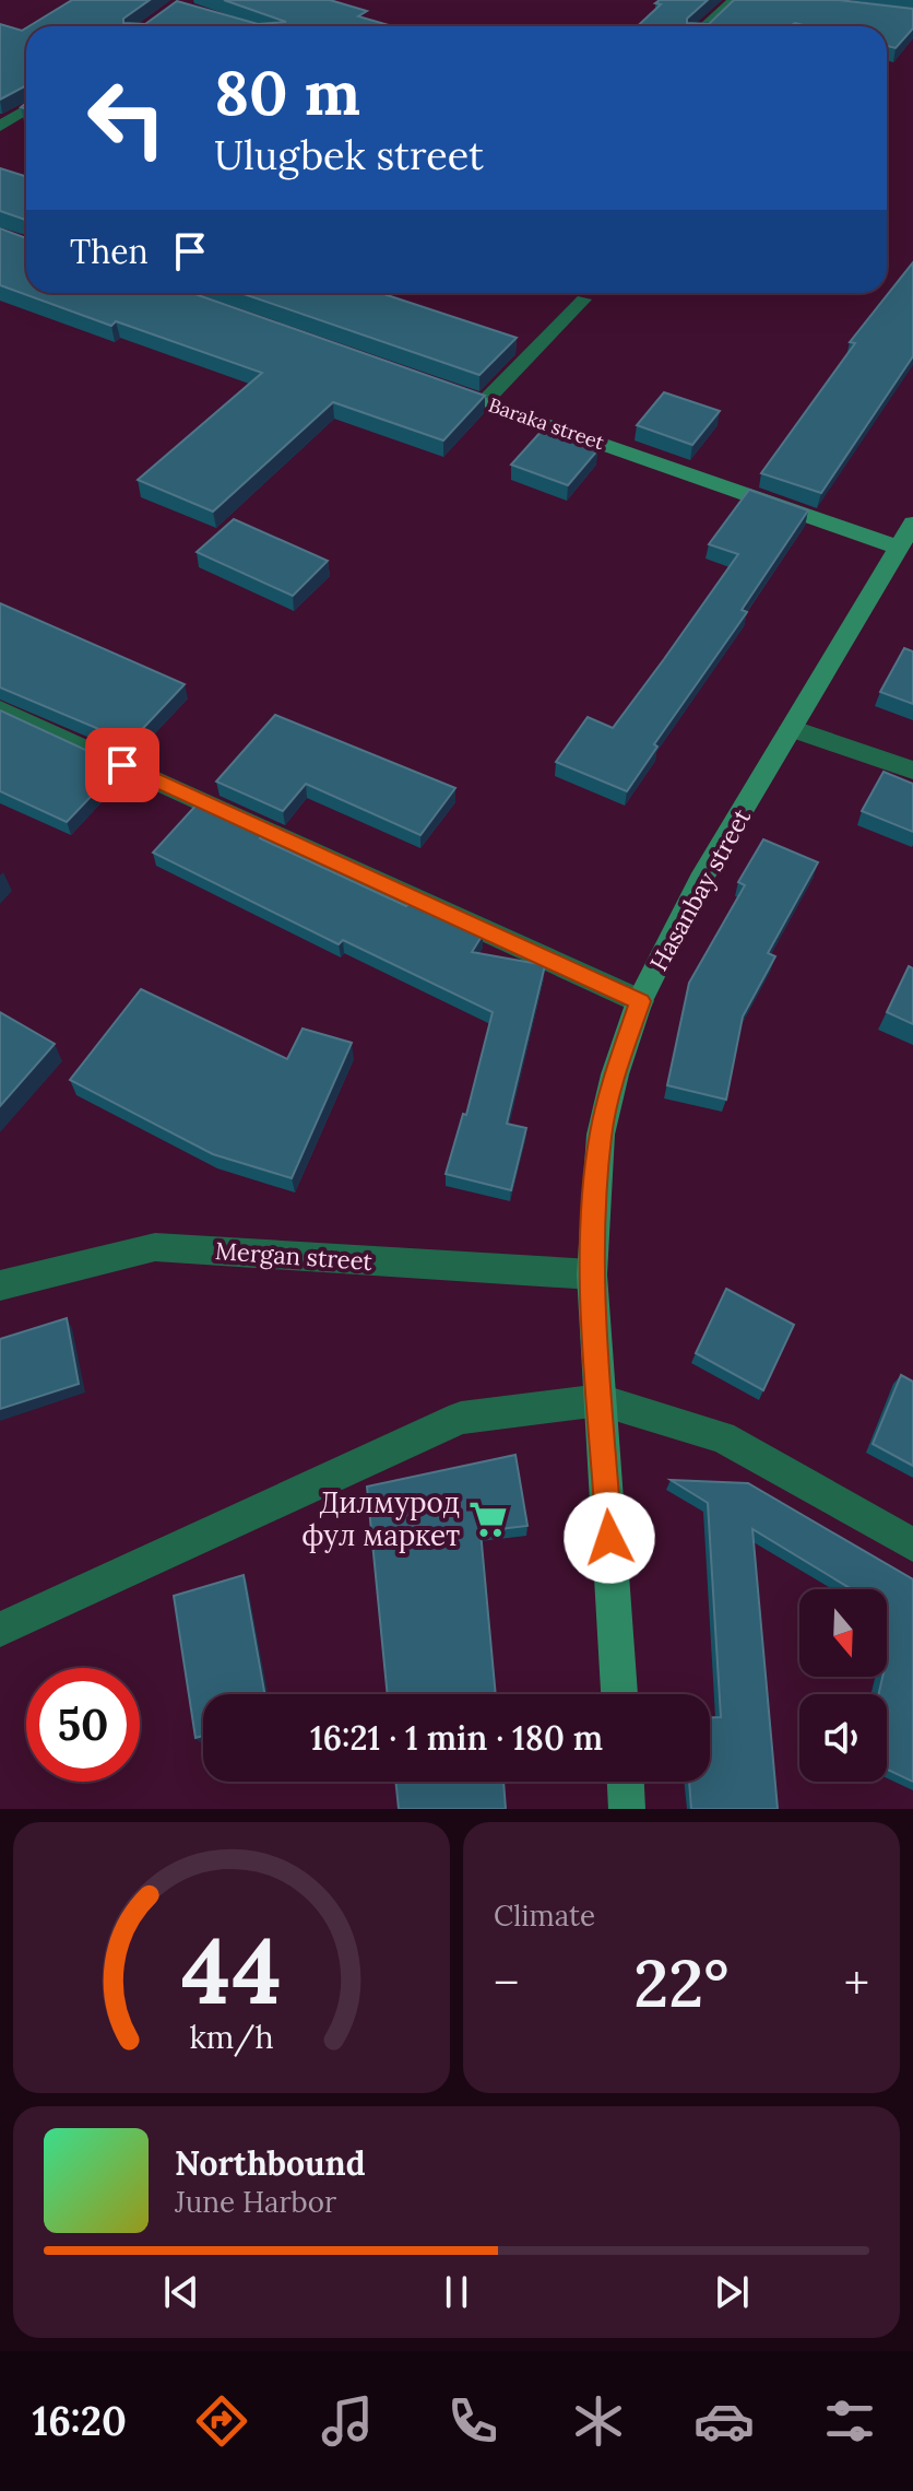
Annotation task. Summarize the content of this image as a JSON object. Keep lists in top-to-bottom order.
{
  "streets": {
    "main road": ["Baraka street", "Hasanbay street"],
    "street": ["Mergan street"]
  },
  "crossings": [
    ["Baraka street", "Hasanbay street"],
    ["Hasanbay street", "Mergan street"]
  ],
  "places": {
    "supermarket": ["Дилмурод фул маркет"]
  },
  "north": "bottom",
  "page": {
    "turn": ["80 m", "Ulugbek street"],
    "then": "Then",
    "limit": "50",
    "trip": "16:21 · 1 min · 180 m",
    "tile": "Climate",
    "heat": ["−", "22°", "+"],
    "song": ["Northbound", "June Harbor"],
    "tabs": "16:20",
    "gauge": ["44", "km/h"]
  }
}
